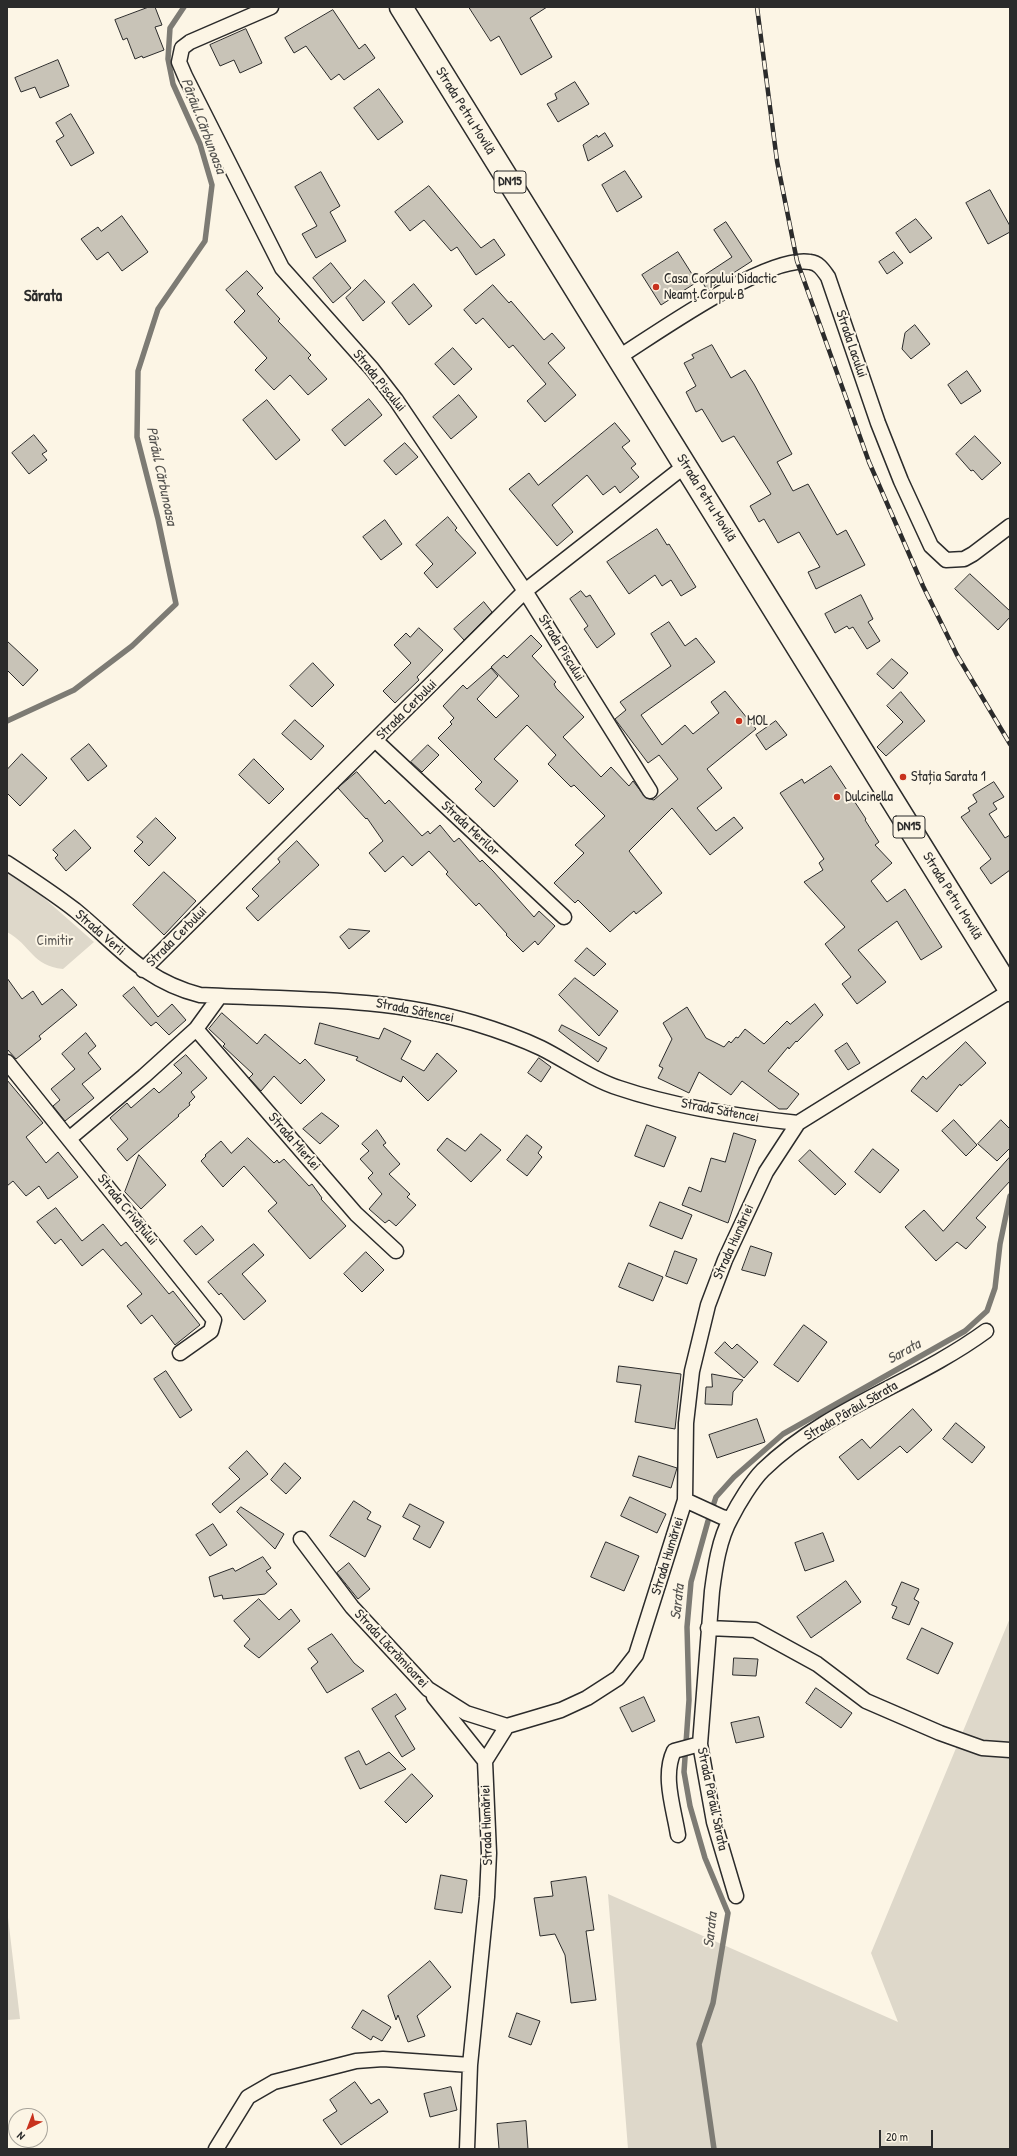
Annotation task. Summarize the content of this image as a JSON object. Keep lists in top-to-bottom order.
{
  "streets": {
    "main road": ["Strada Petru Movilă", "DN15"],
    "street": [
      "Strada Lacului",
      "Strada Piscului",
      "Strada Cerbului",
      "Strada Merilor",
      "Strada Verii",
      "Strada Sătencei",
      "Strada Mierlei",
      "Strada Crivățului",
      "Strada Humăriei",
      "Strada Pârâul Sărata",
      "Strada Lăcrămioarei"
    ]
  },
  "crossings": [
    ["Strada Petru Movilă", "Strada Lacului"],
    ["Strada Petru Movilă", "Strada Cerbului"],
    ["Strada Petru Movilă", "Strada Humăriei"],
    ["Strada Piscului", "Strada Cerbului"],
    ["Strada Cerbului", "Strada Merilor"],
    ["Strada Cerbului", "Strada Verii"],
    ["Strada Verii", "Strada Sătencei"],
    ["Strada Sătencei", "Strada Humăriei"],
    ["Strada Humăriei", "Strada Lăcrămioarei"]
  ],
  "districts": ["Sărata"],
  "water": ["Pârâul Cărbunoasa", "Sarata"],
  "parks": ["Cimitir"],
  "places": [
    "Casa Corpului Didactic Neamţ Corpul B",
    "MOL",
    "Stația Sarata 1",
    "Dulcinella"
  ],
  "scale_bar": "20 m",
  "north": "bottom left"
}
